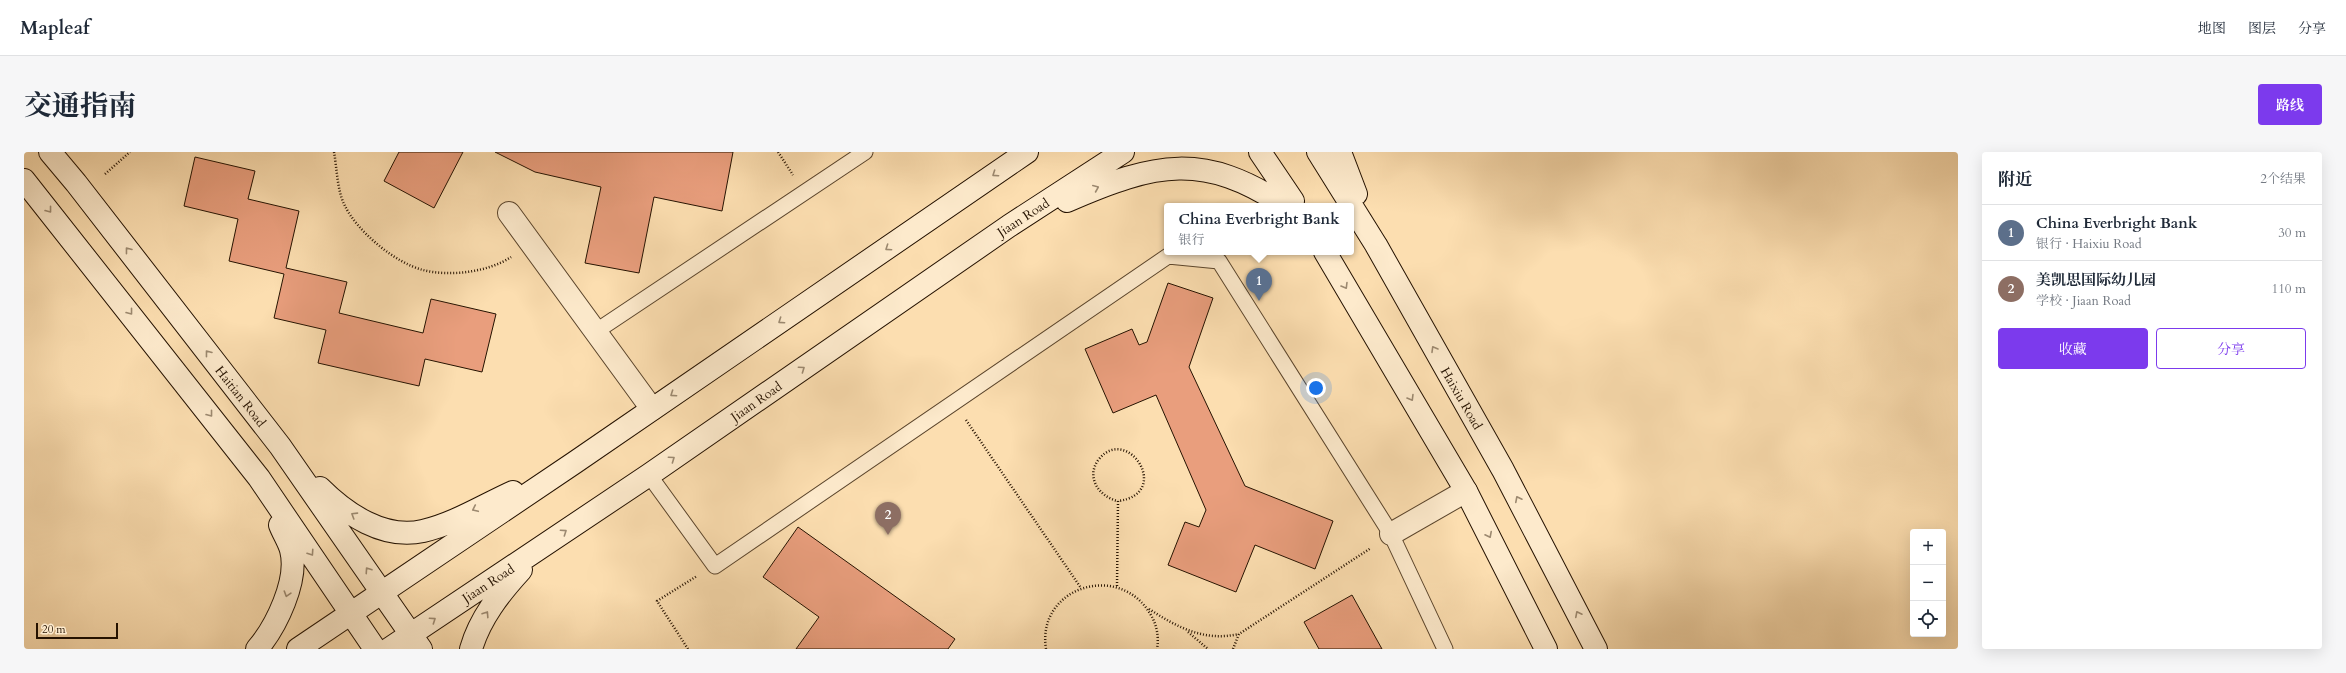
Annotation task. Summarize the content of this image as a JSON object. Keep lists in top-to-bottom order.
{
  "streets": {
    "main road": ["Jiaan Road", "Haitian Road", "Haixiu Road"]
  },
  "crossings": [
    ["Jiaan Road", "Haitian Road"]
  ],
  "scale_bar": "20 m",
  "page": {
    "header": "Mapleaf",
    "nav": ["地图", "图层", "分享"],
    "title": "交通指南",
    "buttons": [
      "路线",
      ["收藏", "分享"]
    ],
    "heading": ["附近", "2个结果"],
    "popup": ["China Everbright Bank", "银行"],
    "list": [
      {
        "mark": "1",
        "name": "China Everbright Bank",
        "note": "银行 · Haixiu Road",
        "value": "30 m"
      },
      {
        "mark": "2",
        "name": "美凯思国际幼儿园",
        "note": "学校 · Jiaan Road",
        "value": "110 m"
      }
    ],
    "pins": ["1", "2"],
    "map_buttons": ["+", "−"],
    "scale": "20 m"
  }
}
